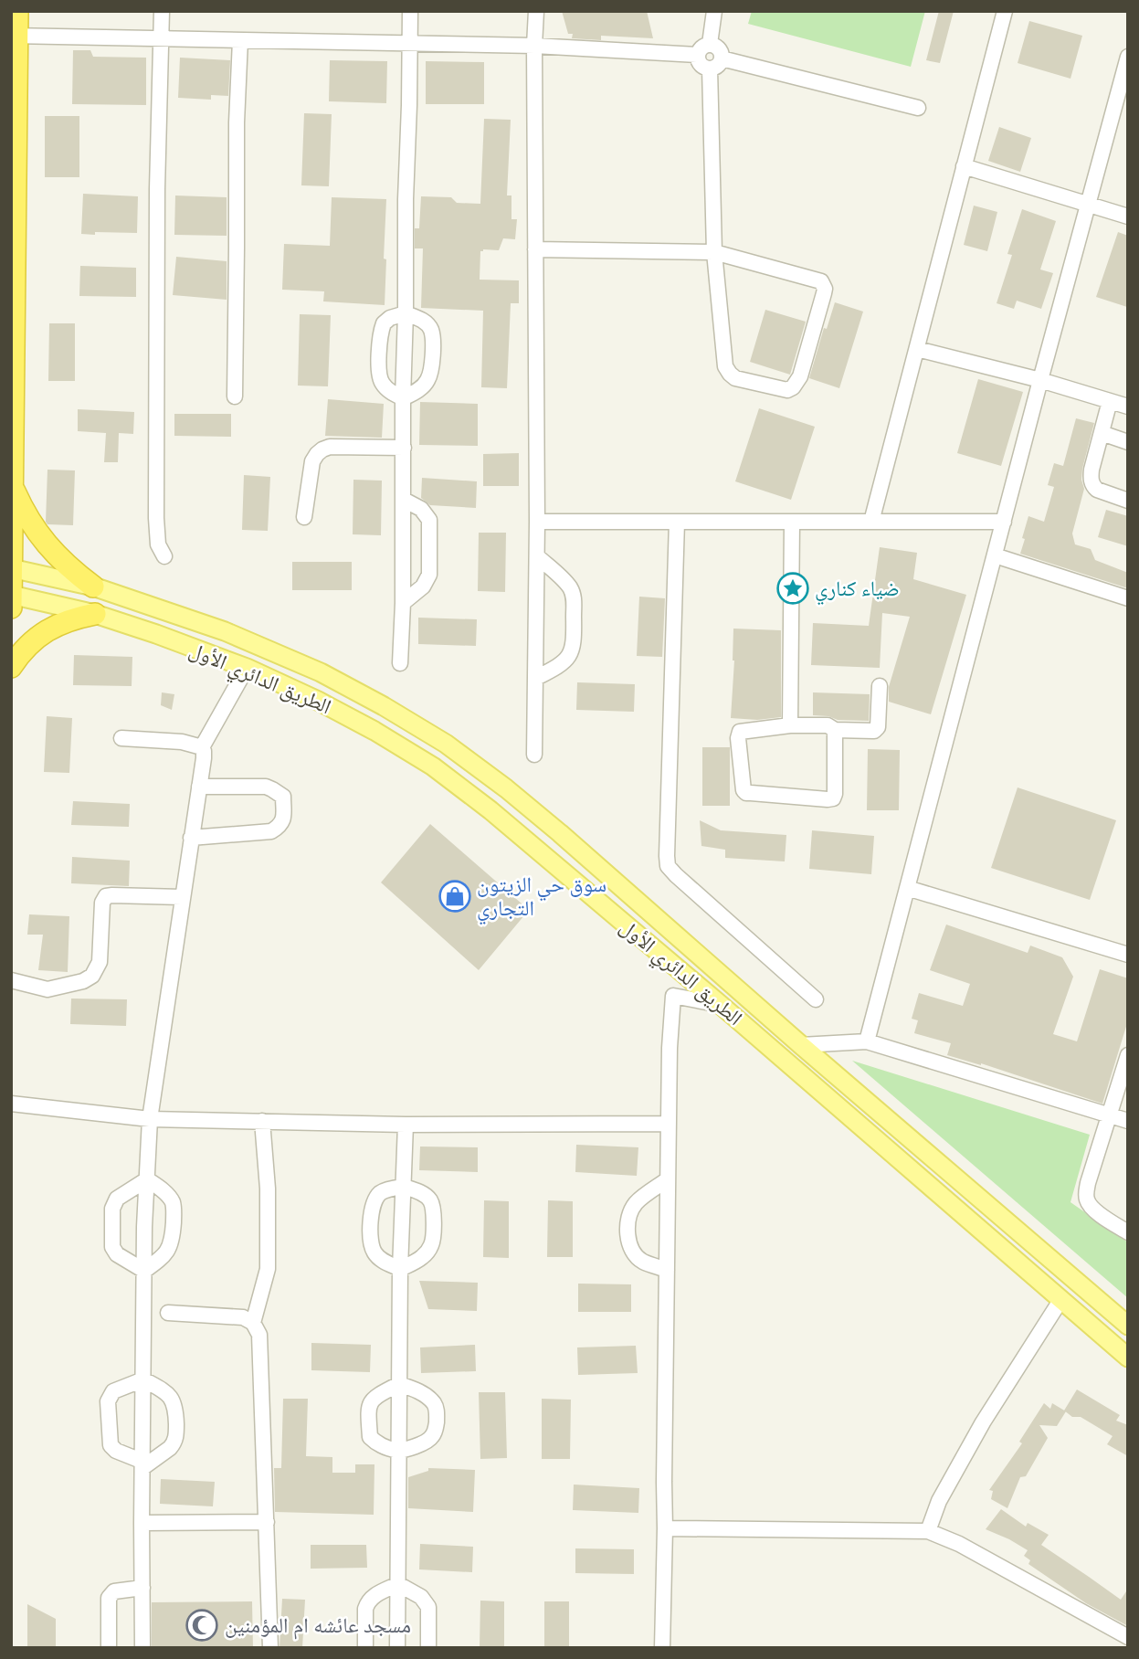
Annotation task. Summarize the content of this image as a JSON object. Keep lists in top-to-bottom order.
{
  "streets": {
    "main road": ["الطريق الدائري الأول"]
  },
  "places": {
    "place": ["ضياء كناري"],
    "shop": ["سوق حي الزيتون التجاري"],
    "mosque": ["مسجد عائشه ام المؤمنين"]
  }
}
